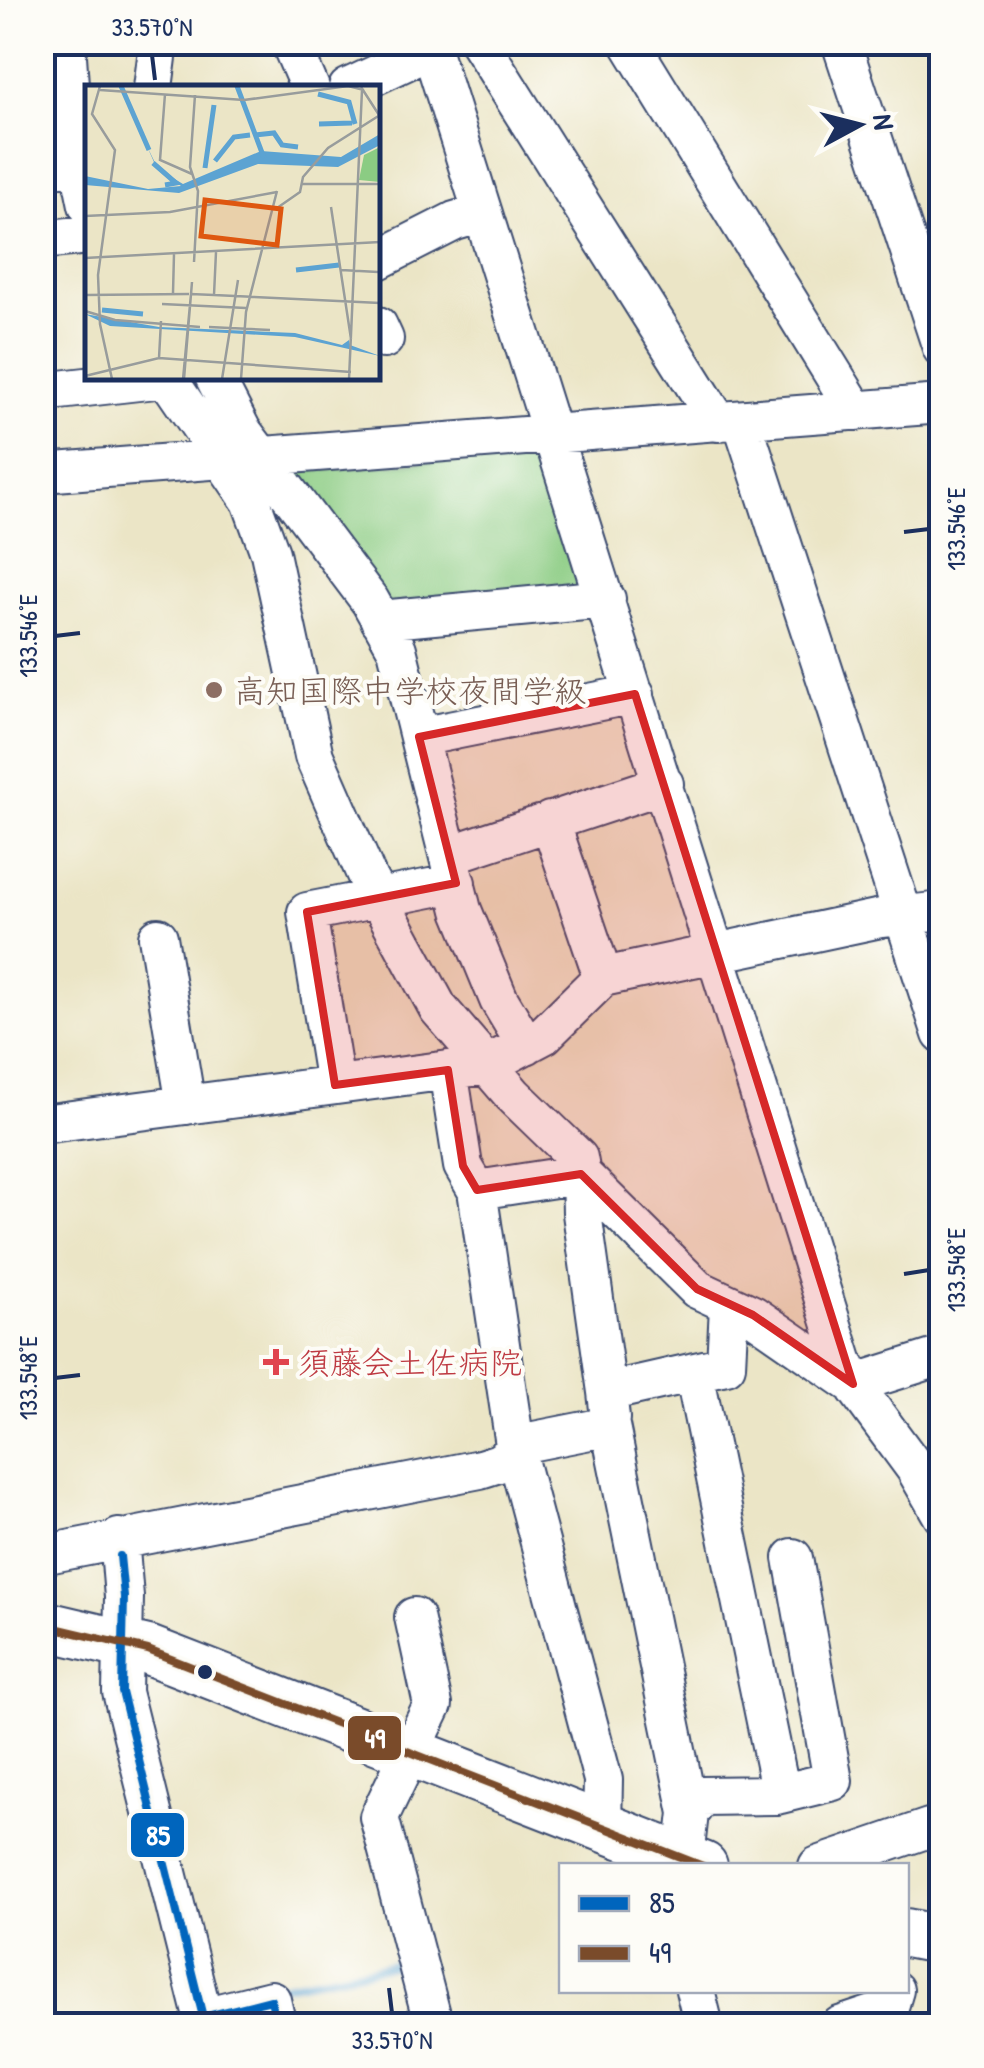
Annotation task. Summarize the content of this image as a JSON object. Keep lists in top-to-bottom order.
{
  "places": {
    "other": ["高知国際中学校夜間学級"],
    "health": ["須藤会土佐病院"]
  },
  "lines": ["transit line 85", "transit line 49"],
  "legend": ["85", "49"],
  "north": "right",
  "coordinates": ["33.570°N", "133.546°E", "133.548°E"]
}
